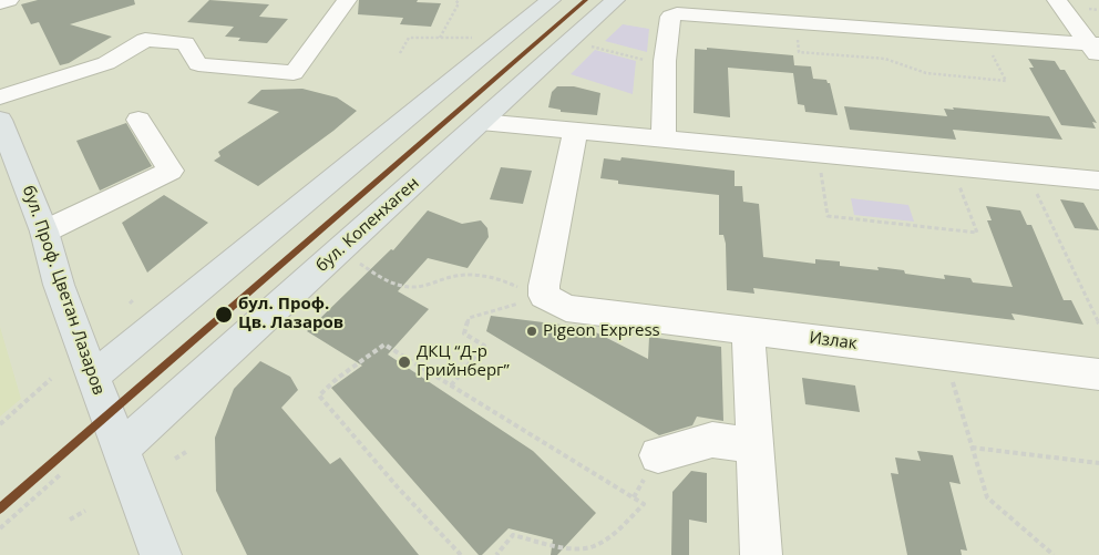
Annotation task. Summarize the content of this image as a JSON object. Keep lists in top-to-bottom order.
{
  "streets": {
    "main road": ["бул. Копенхаген", "бул. Проф. Цветан Лазаров"],
    "street": ["Излак"]
  },
  "crossings": [
    ["бул. Копенхаген", "бул. Проф. Цветан Лазаров"]
  ],
  "places": ["бул. Проф. Цв. Лазаров", "Pigeon Express", "ДКЦ “Д-р Грийнберг”"]
}
